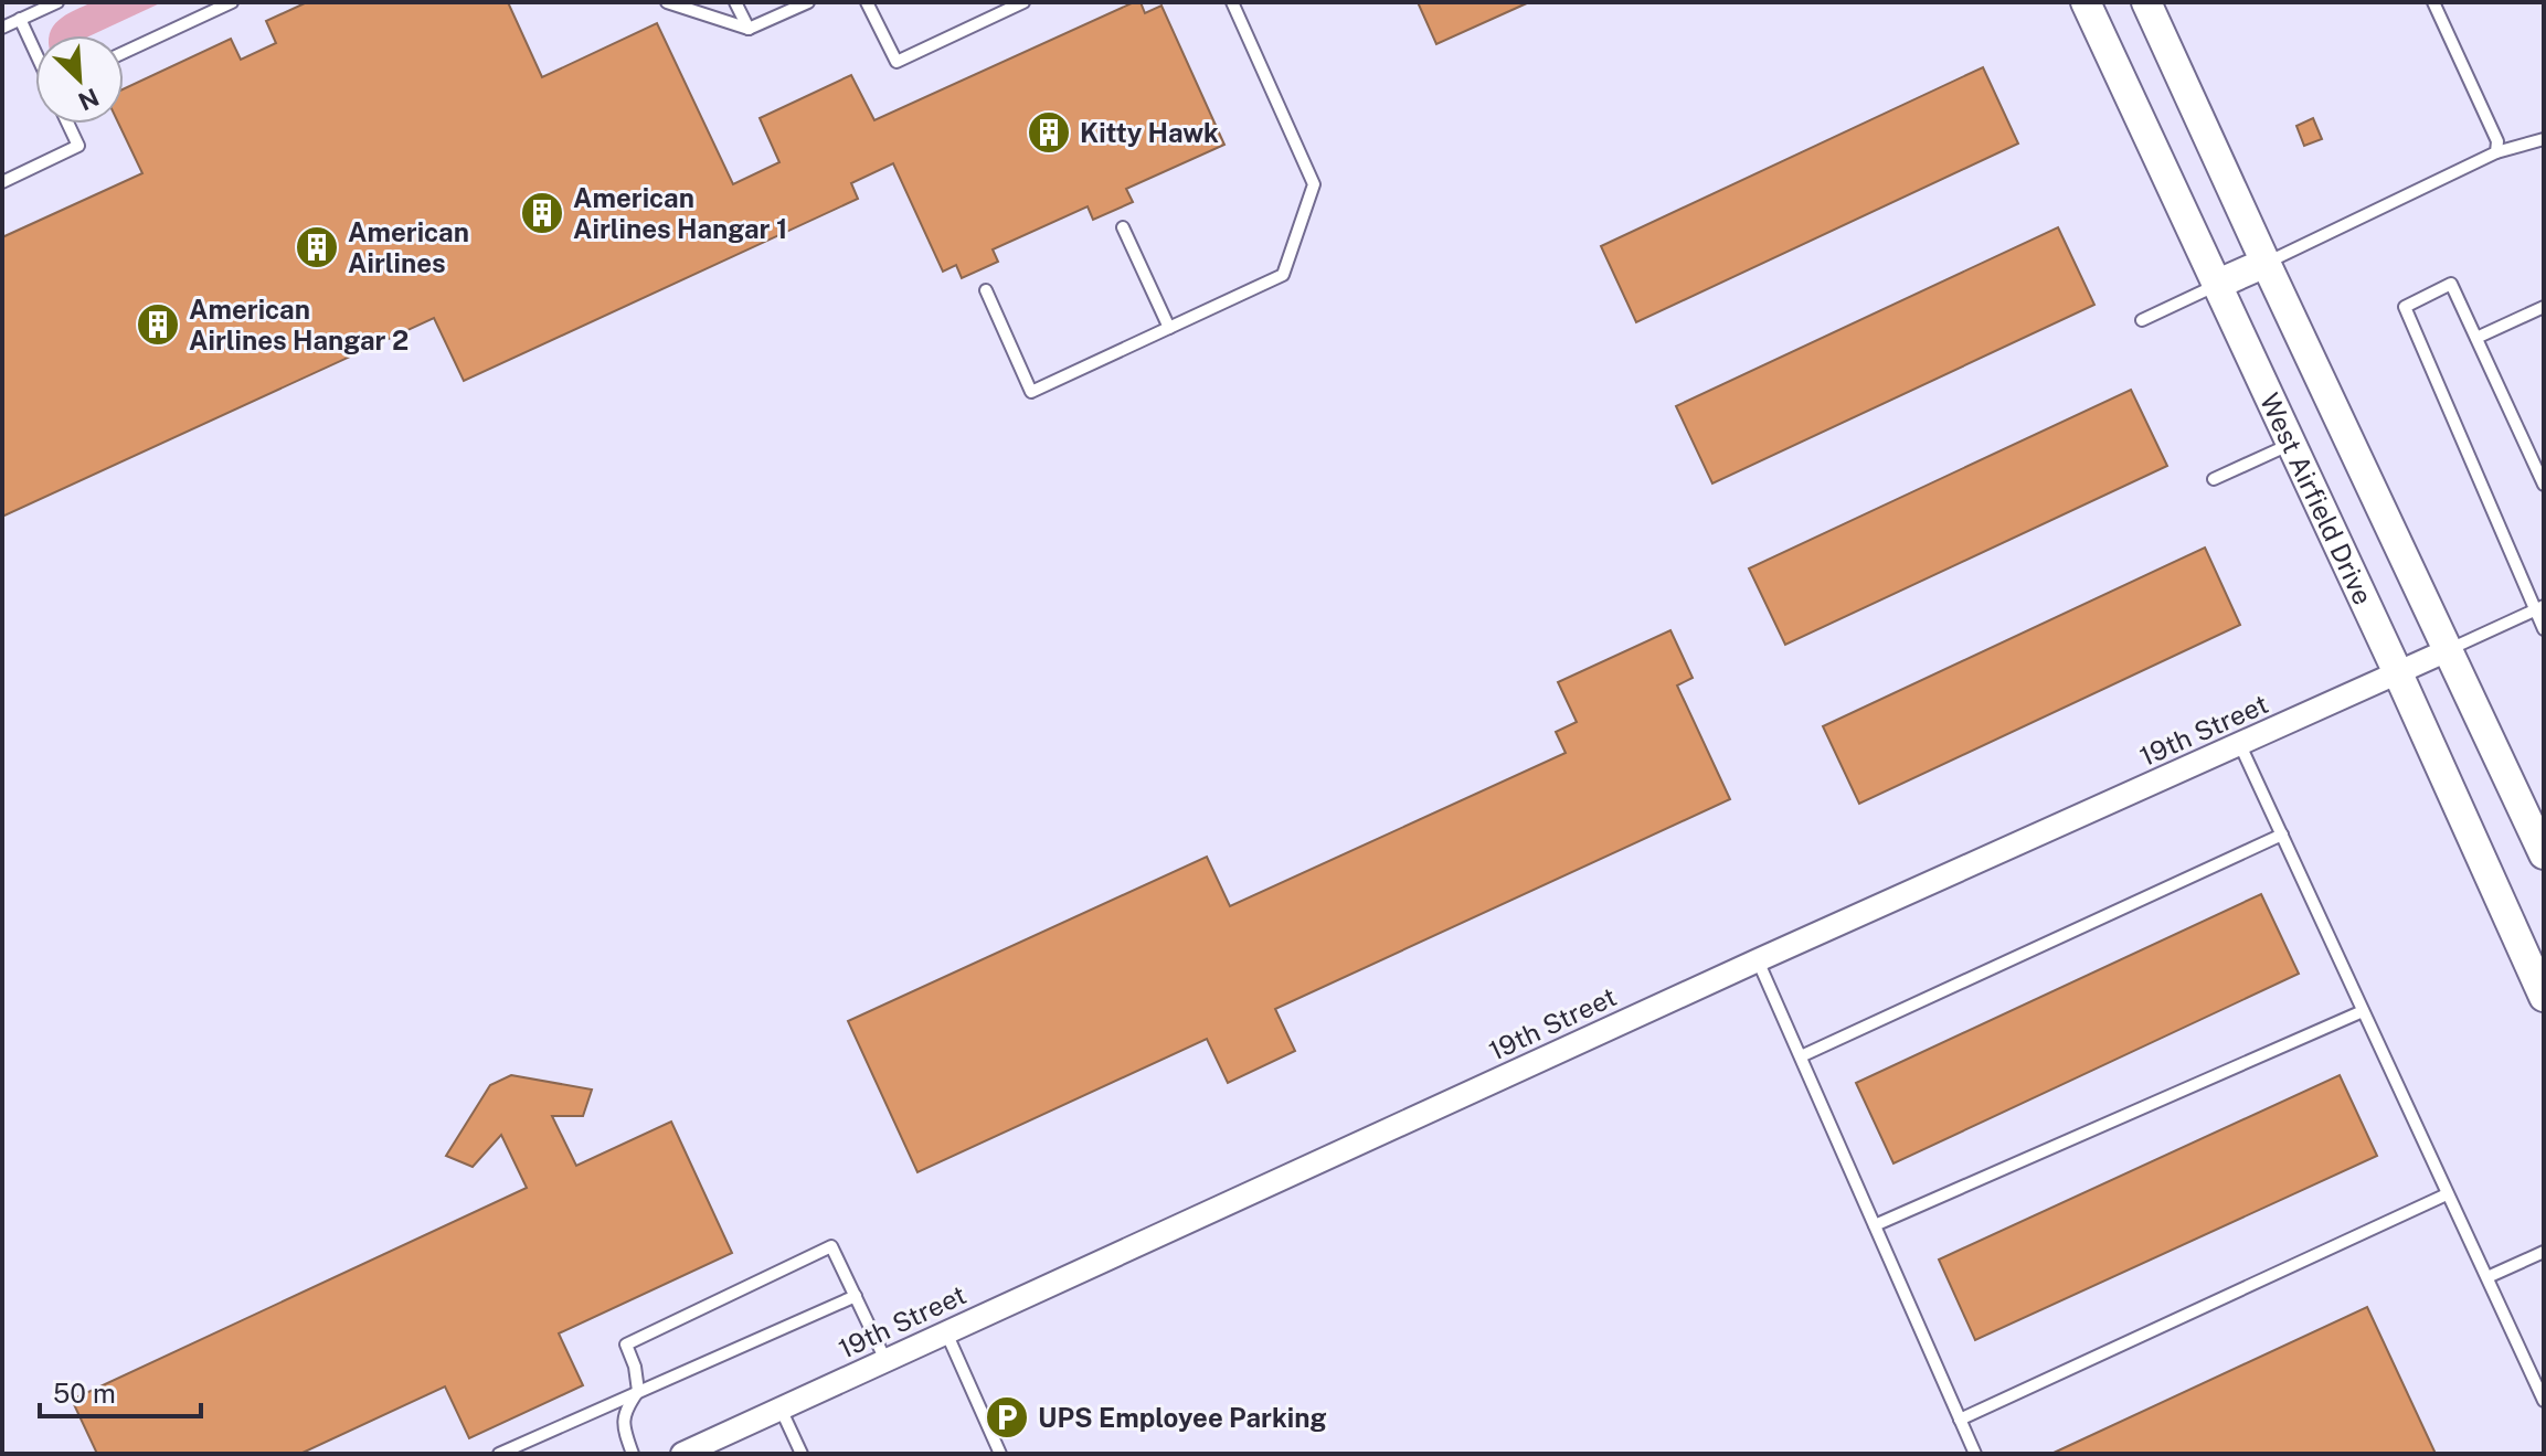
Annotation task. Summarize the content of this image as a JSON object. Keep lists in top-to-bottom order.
{
  "streets": {
    "street": ["West Airfield Drive", "19th Street"]
  },
  "crossings": [
    ["West Airfield Drive", "19th Street"]
  ],
  "places": {
    "building": [
      "Kitty Hawk",
      "American Airlines Hangar 1",
      "American Airlines",
      "American Airlines Hangar 2"
    ],
    "parking": ["UPS Employee Parking"]
  },
  "scale_bar": "50 m",
  "north": "bottom right"
}
